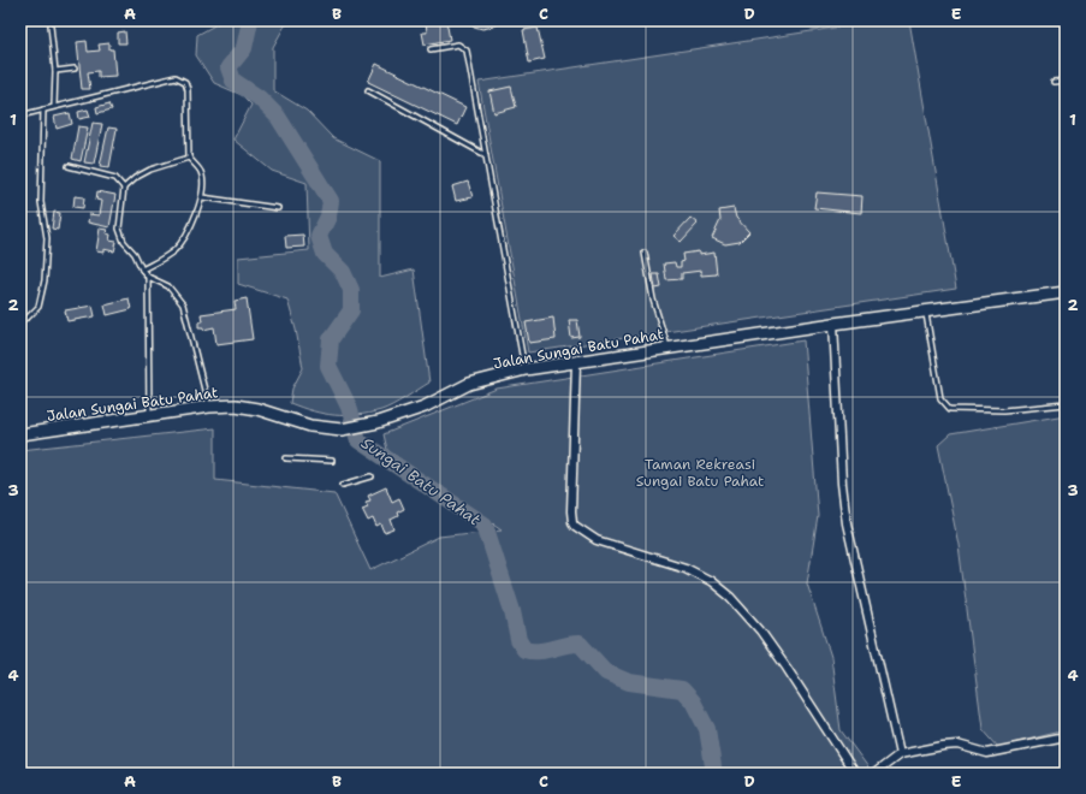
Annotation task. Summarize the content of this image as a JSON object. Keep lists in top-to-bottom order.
{
  "streets": {
    "street": ["Jalan Sungai Batu Pahat"]
  },
  "water": ["Sungai Batu Pahat"],
  "parks": ["Taman Rekreasi Sungai Batu Pahat"],
  "grid": {
    "columns": [
      "A",
      "B",
      "C",
      "D",
      "E"
    ],
    "rows": [
      "1",
      "2",
      "3",
      "4"
    ]
  }
}
